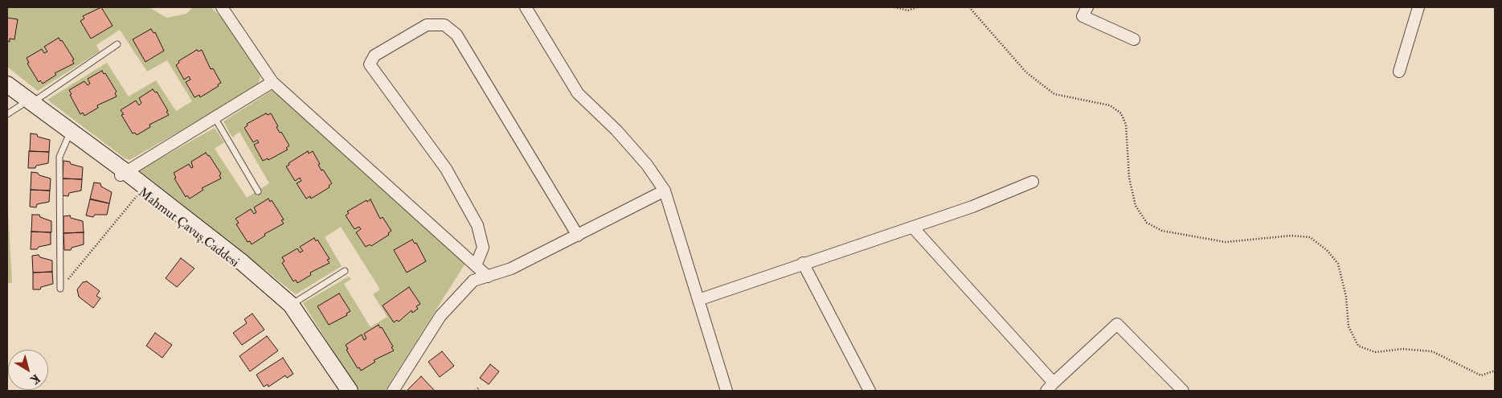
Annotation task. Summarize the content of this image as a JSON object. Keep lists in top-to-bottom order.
{
  "streets": {
    "main road": ["Mahmut Çavuş Caddesi"]
  },
  "north": "bottom right"
}
